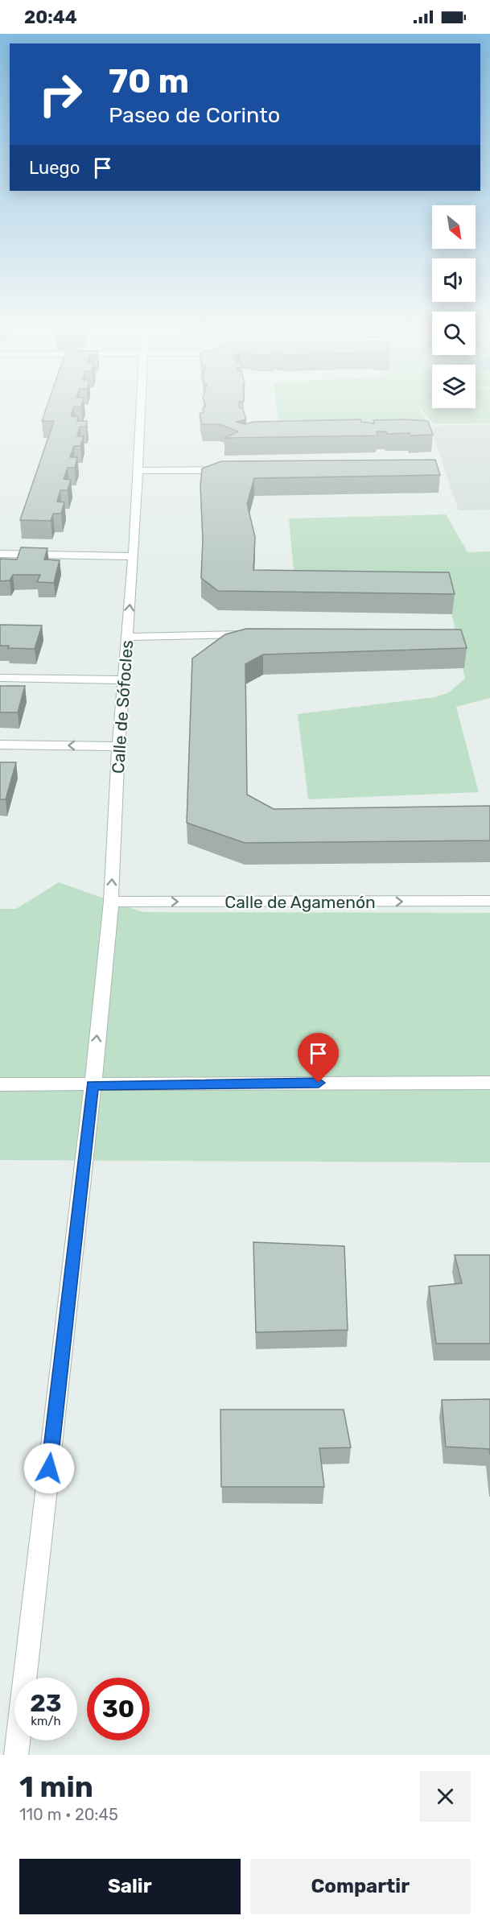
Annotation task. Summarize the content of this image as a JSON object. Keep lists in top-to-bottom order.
{
  "streets": {
    "street": ["Calle de Sófocles", "Calle de Agamenón"]
  },
  "crossings": [
    ["Calle de Sófocles", "Calle de Agamenón"]
  ],
  "one_way": ["Calle de Agamenón"],
  "north": "bottom right",
  "page": {
    "status": "20:44",
    "turn": ["70 m", "Paseo de Corinto"],
    "then": "Luego",
    "speed": "23 km/h",
    "limit": "30",
    "heading": ["1 min", "110 m · 20:45"],
    "buttons": ["Salir", "Compartir"]
  }
}
